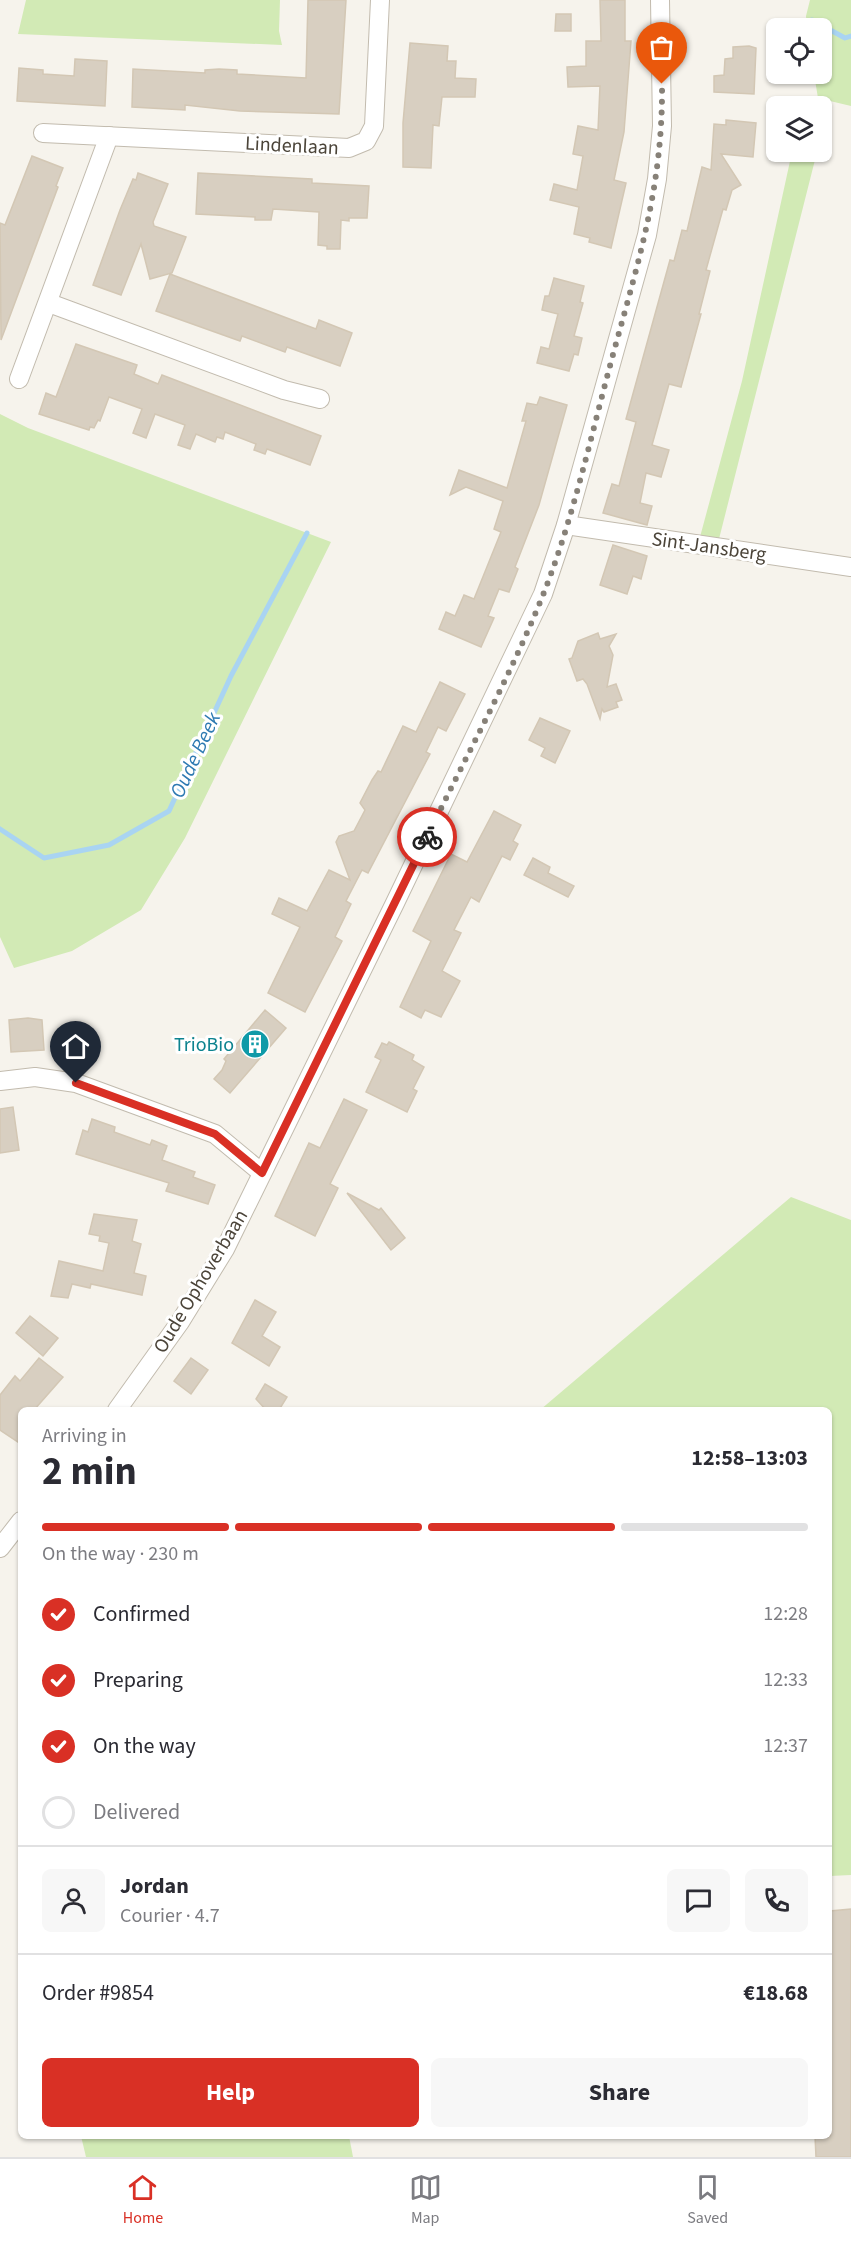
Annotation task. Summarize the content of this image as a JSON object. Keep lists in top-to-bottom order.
{
  "streets": {
    "street": ["Lindenlaan", "Sint-Jansberg", "Oude Ophoverbaan"]
  },
  "crossings": [
    ["Sint-Jansberg", "Oude Ophoverbaan"]
  ],
  "water": ["Oude Beek"],
  "places": {
    "building": ["TrioBio"]
  },
  "page": {
    "heading": ["2 min", "Arriving in", "12:58–13:03"],
    "panel": [
      "Jordan",
      "Courier · 4.7",
      "Order #9854",
      "€18.68"
    ],
    "bar": "On the way · 230 m",
    "list": [
      ["Confirmed", "12:28"],
      ["Preparing", "12:33"],
      ["On the way", "12:37"],
      "Delivered"
    ],
    "buttons": ["Help", "Share"],
    "tabs": ["Home", "Map", "Saved"]
  }
}
